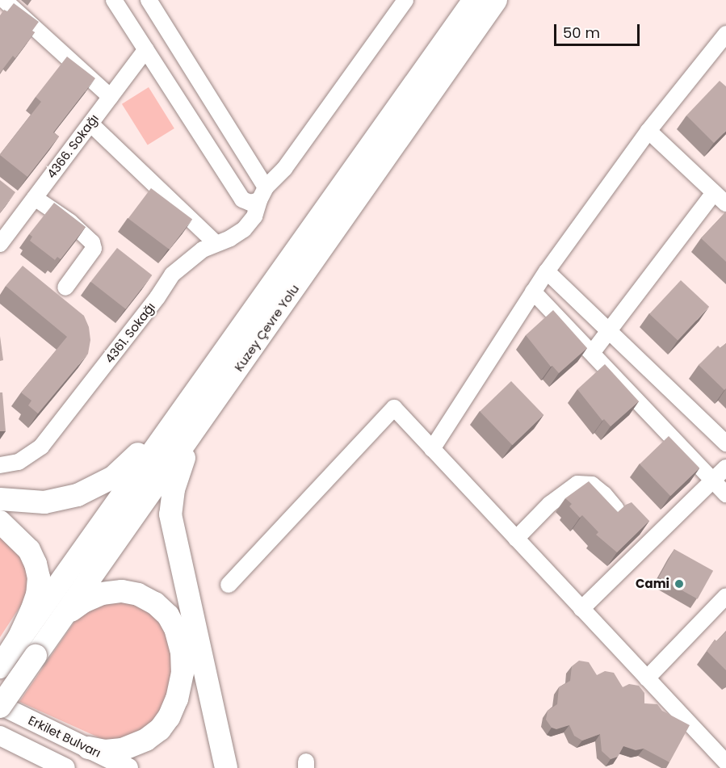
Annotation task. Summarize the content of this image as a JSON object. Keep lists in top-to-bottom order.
{
  "streets": {
    "highway": ["Kuzey Çevre Yolu"],
    "main road": ["Erkilet Bulvarı"],
    "street": ["4366. Sokağı", "4361. Sokağı"]
  },
  "crossings": [
    ["Kuzey Çevre Yolu", "Erkilet Bulvarı"]
  ],
  "places": ["Cami"],
  "scale_bar": "50 m"
}
